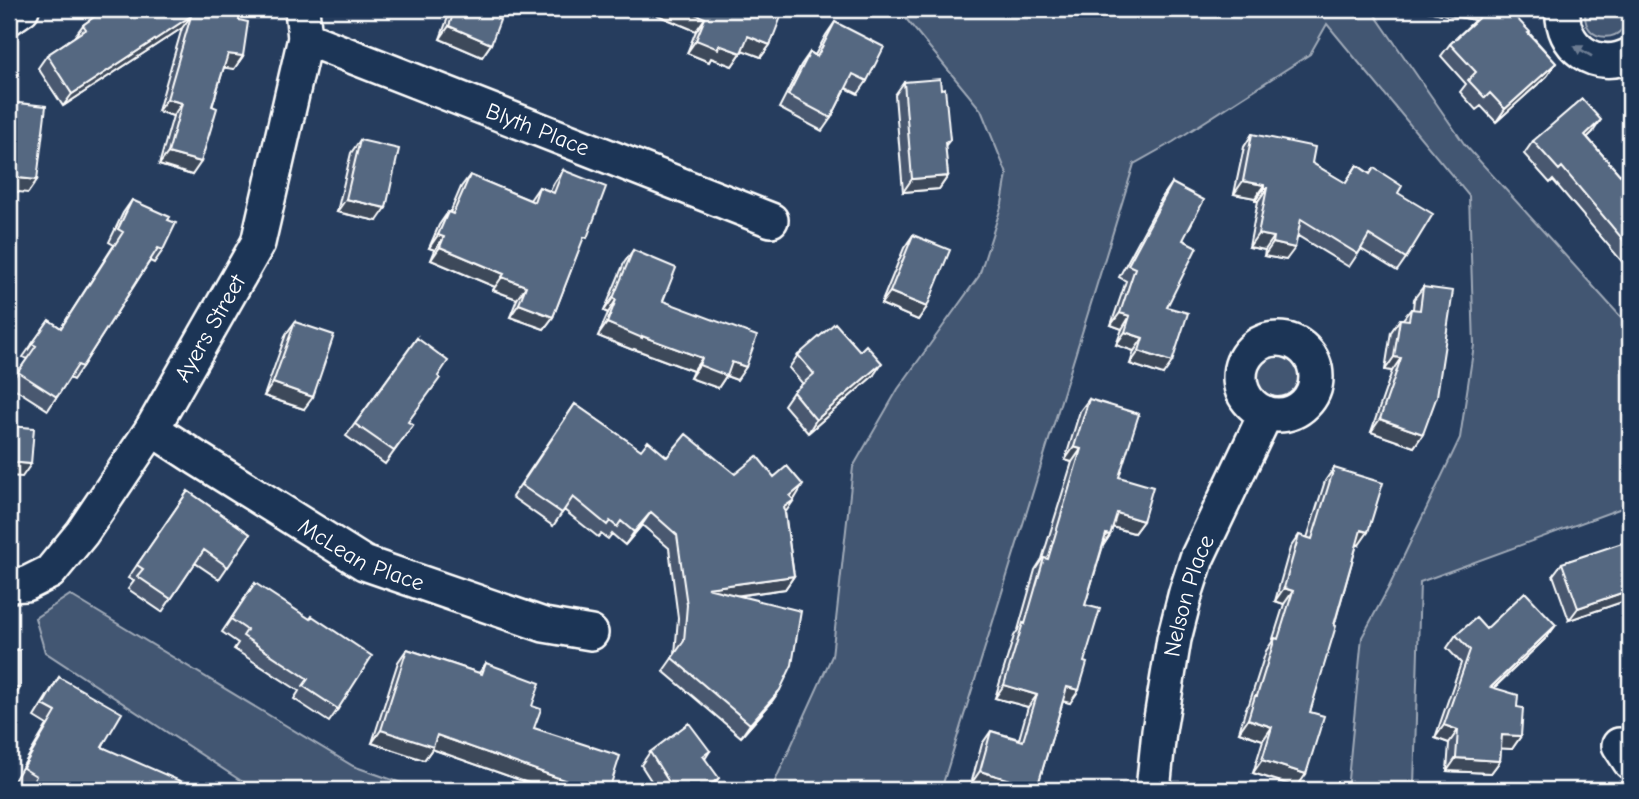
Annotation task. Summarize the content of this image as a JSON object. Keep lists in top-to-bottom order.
{
  "streets": {
    "street": [
      "Blyth Place",
      "Ayers Street",
      "McLean Place",
      "Nelson Place"
    ]
  },
  "crossings": [
    ["Blyth Place", "Ayers Street"],
    ["Ayers Street", "McLean Place"]
  ]
}
